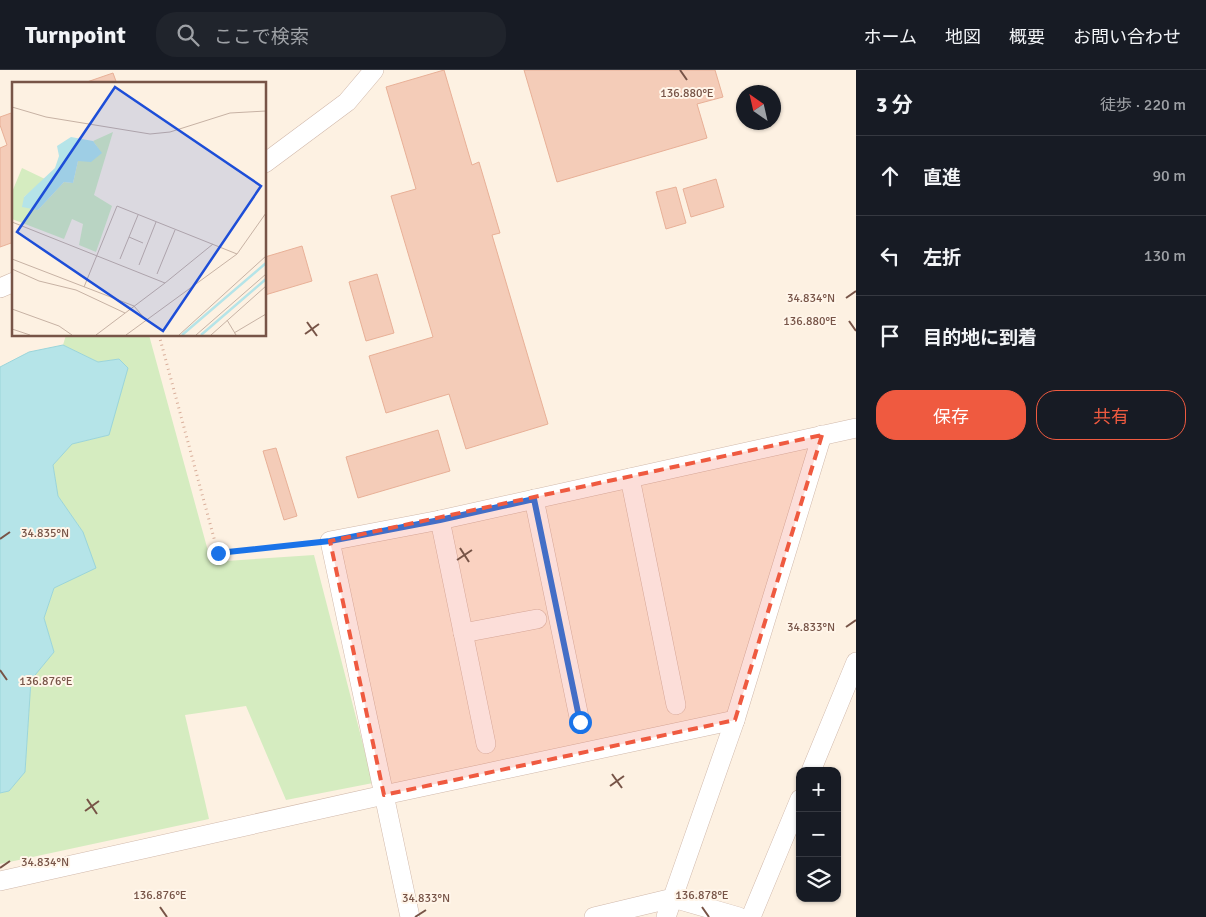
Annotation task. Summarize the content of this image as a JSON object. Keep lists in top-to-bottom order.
{
  "north": "top left",
  "page": {
    "header": "Turnpoint",
    "search": "ここで検索",
    "nav": [
      "ホーム",
      "地図",
      "概要",
      "お問い合わせ"
    ],
    "heading": ["3 分", "徒歩 · 220 m"],
    "list": [
      ["直進", "90 m"],
      ["左折", "130 m"],
      "目的地に到着"
    ],
    "buttons": ["保存", "共有"],
    "map_buttons": ["+", "−"]
  },
  "coordinates": [
    "136.880°E",
    "34.834°N",
    "34.835°N",
    "34.833°N",
    "136.876°E",
    "136.878°E"
  ]
}
